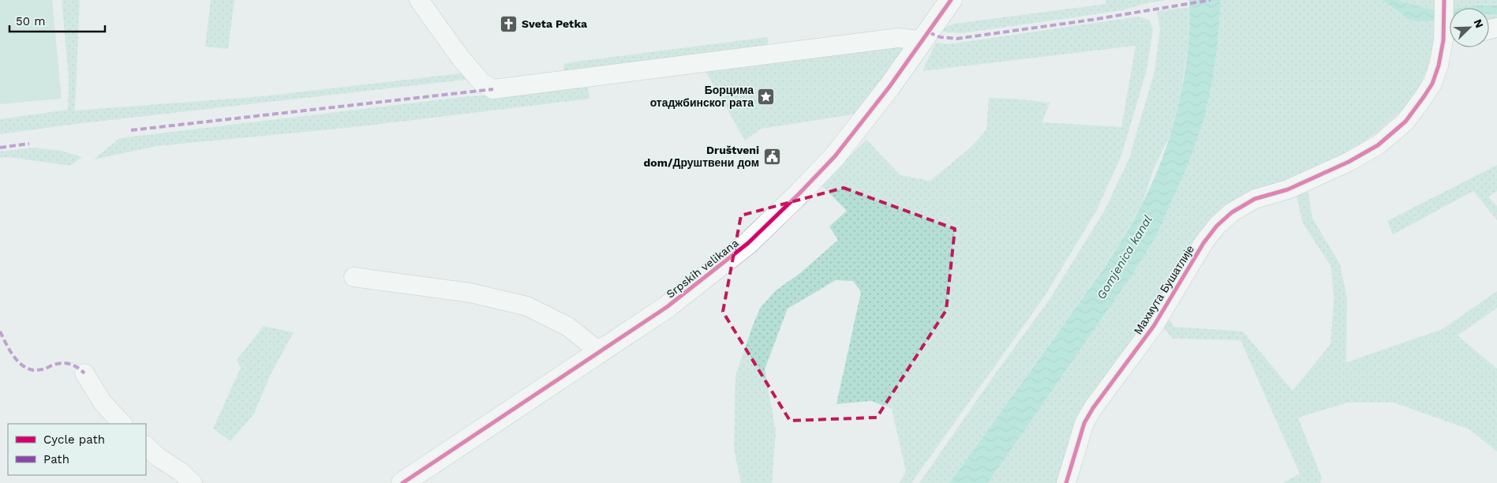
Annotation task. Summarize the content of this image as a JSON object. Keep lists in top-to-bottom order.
{
  "streets": {
    "main road": ["Srpskih velikana"],
    "street": ["Махмута Бушатлије"]
  },
  "water": ["Gomjenica kanal"],
  "places": {
    "church": ["Sveta Petka"],
    "place": ["Борцима отаджбинског рата"],
    "public building": ["Društveni dom/Друштвени дом"]
  },
  "legend": ["Cycle path", "Path"],
  "scale_bar": "50 m",
  "north": "top right"
}
